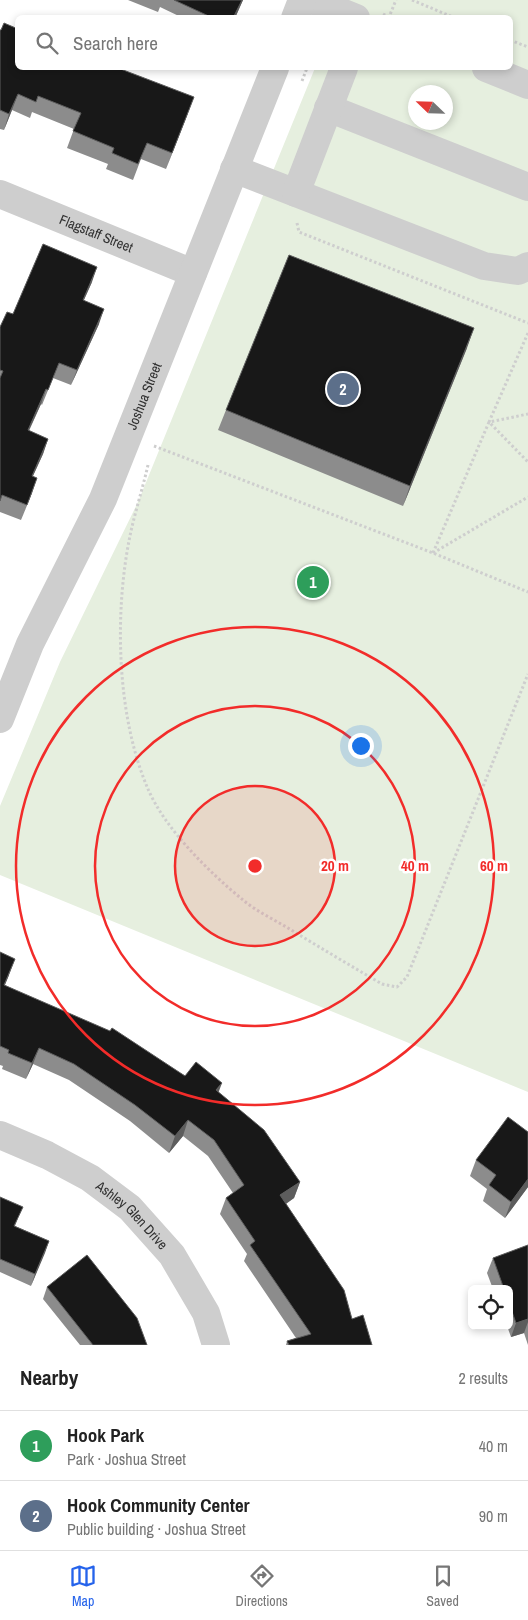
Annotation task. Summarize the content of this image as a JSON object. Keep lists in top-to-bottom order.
{
  "streets": {
    "street": ["Flagstaff Street", "Joshua Street", "Ashley Glen Drive"]
  },
  "crossings": [
    ["Flagstaff Street", "Joshua Street"]
  ],
  "north": "top left",
  "page": {
    "search": "Search here",
    "pins": ["2", "1"],
    "heading": ["Nearby", "2 results"],
    "list": [
      {
        "mark": "1",
        "name": "Hook Park",
        "note": "Park · Joshua Street",
        "value": "40 m"
      },
      {
        "mark": "2",
        "name": "Hook Community Center",
        "note": "Public building · Joshua Street",
        "value": "90 m"
      }
    ],
    "nav": ["Map", "Directions", "Saved"]
  },
  "rings": ["20 m", "40 m", "60 m"]
}
